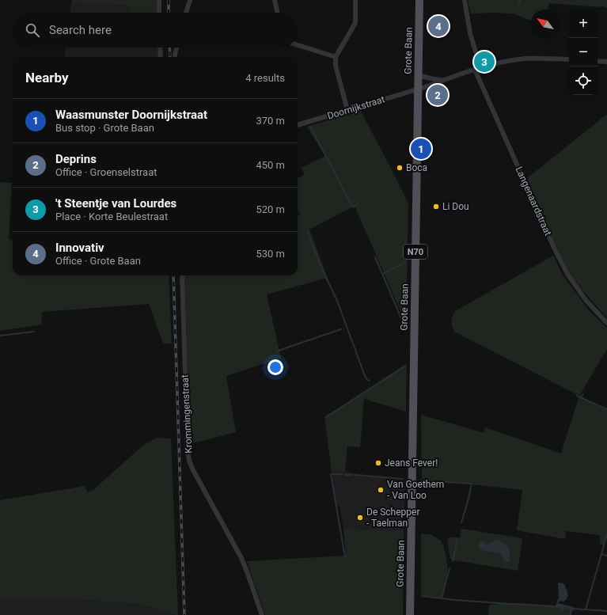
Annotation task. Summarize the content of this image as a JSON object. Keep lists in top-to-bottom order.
{
  "streets": {
    "main road": ["Grote Baan", "N70"],
    "street": ["Doornijkstraat", "Langenaardstraat", "Krommingenstraat"]
  },
  "crossings": [
    ["Grote Baan", "Doornijkstraat"],
    ["Doornijkstraat", "Langenaardstraat"]
  ],
  "places": [
    "Boca",
    "Li Dou",
    "Jeans Fever!",
    "Van Goethem - Van Loo",
    "De Schepper - Taelman"
  ],
  "north": "top left",
  "page": {
    "map_buttons": ["+", "−"],
    "search": "Search here",
    "pins": [
      "4",
      "3",
      "2",
      "1"
    ],
    "heading": ["Nearby", "4 results"],
    "list": [
      {
        "mark": "1",
        "name": "Waasmunster Doornijkstraat",
        "note": "Bus stop · Grote Baan",
        "value": "370 m"
      },
      {
        "mark": "2",
        "name": "Deprins",
        "note": "Office · Groenselstraat",
        "value": "450 m"
      },
      {
        "mark": "3",
        "name": "'t Steentje van Lourdes",
        "note": "Place · Korte Beulestraat",
        "value": "520 m"
      },
      {
        "mark": "4",
        "name": "Innovativ",
        "note": "Office · Grote Baan",
        "value": "530 m"
      }
    ]
  }
}
